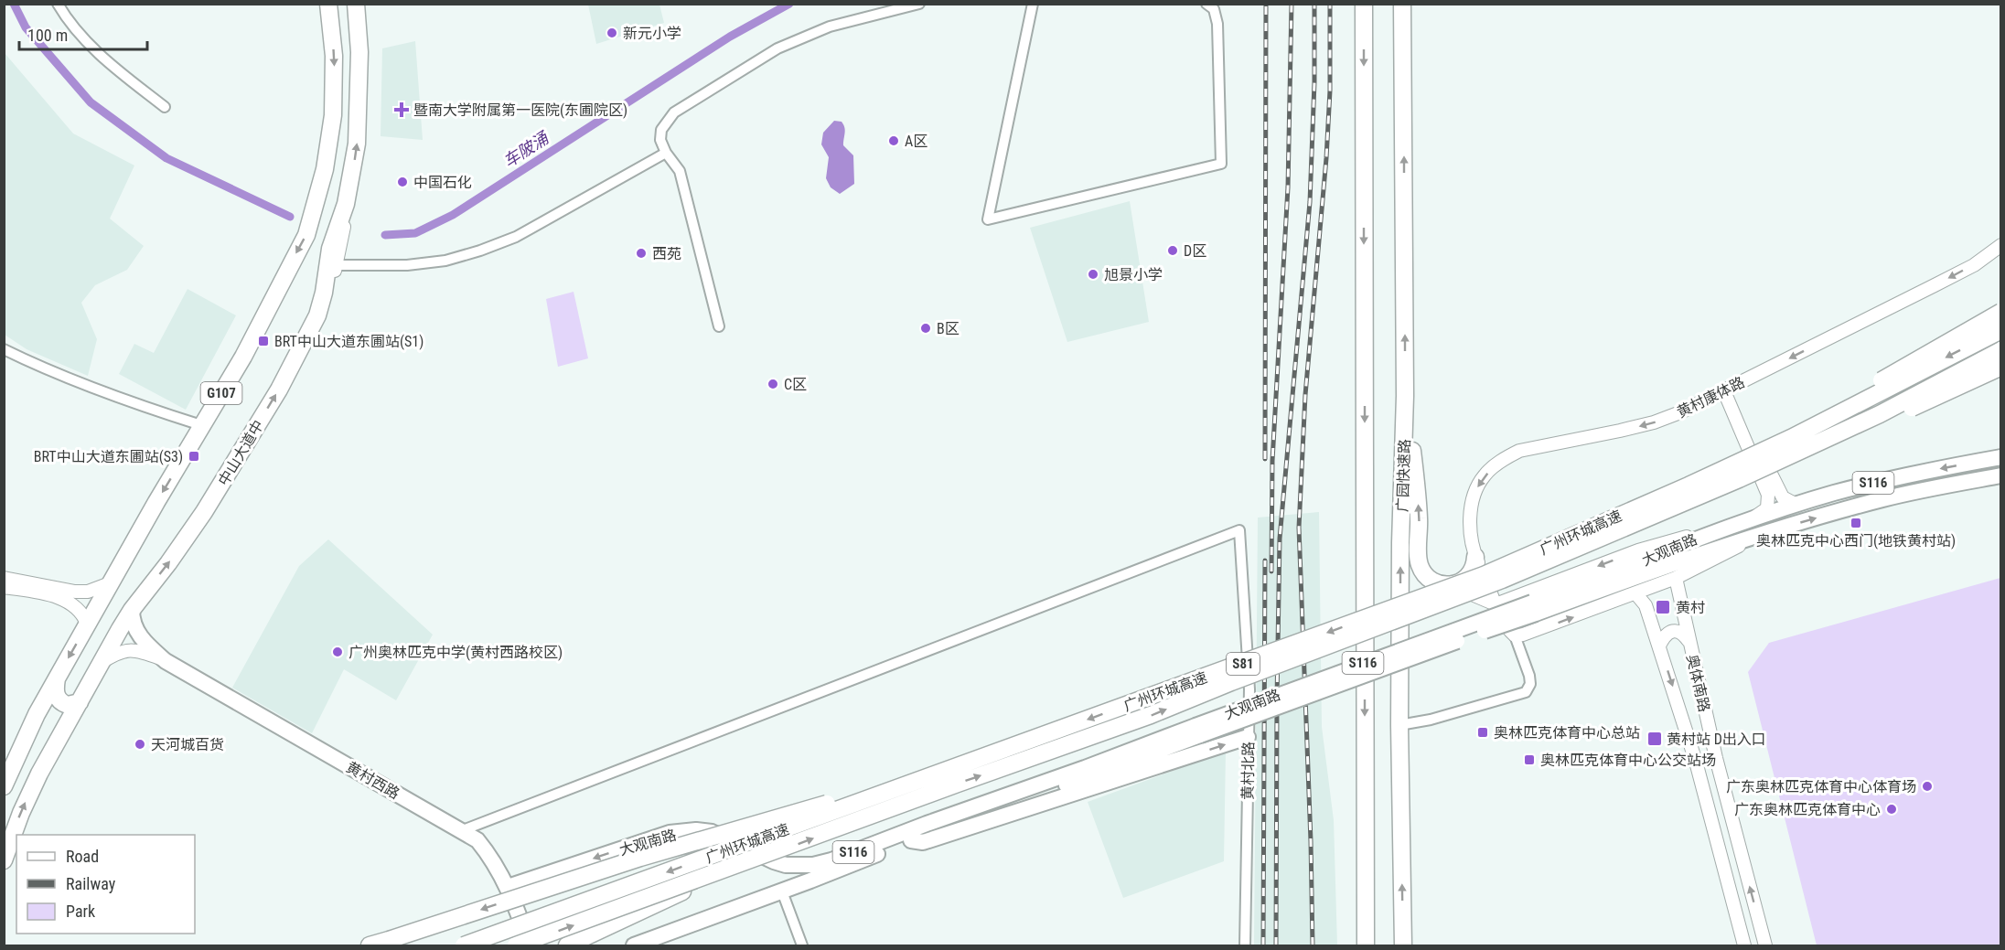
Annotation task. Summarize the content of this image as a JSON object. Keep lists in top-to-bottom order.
{
  "streets": {
    "highway": [
      "G107",
      "中山大道中",
      "广园快速路",
      "广州环城高速",
      "S81"
    ],
    "main road": ["S116", "大观南路", "黄村西路"],
    "street": ["黄村康体路", "奥体南路", "黄村北路"]
  },
  "crossings": [
    ["中山大道中", "黄村西路"],
    ["大观南路", "黄村西路"],
    ["黄村北路", "黄村西路"]
  ],
  "one_way": ["黄村康体路"],
  "water": ["车陂涌"],
  "places": {
    "other": [
      "新元小学",
      "A区",
      "中国石化",
      "D区",
      "西苑",
      "旭景小学",
      "B区",
      "C区",
      "广州奥林匹克中学(黄村西路校区)",
      "天河城百货",
      "广东奥林匹克体育中心体育场",
      "广东奥林匹克体育中心"
    ],
    "health": ["暨南大学附属第一医院(东圃院区)"],
    "transit": [
      "BRT中山大道东圃站(S1)",
      "BRT中山大道东圃站(S3)",
      "奥林匹克中心西门(地铁黄村站)",
      "黄村",
      "奥林匹克体育中心总站",
      "黄村站 D出入口",
      "奥林匹克体育中心公交站场"
    ]
  },
  "legend": ["Road", "Railway", "Park"],
  "scale_bar": "100 m"
}
